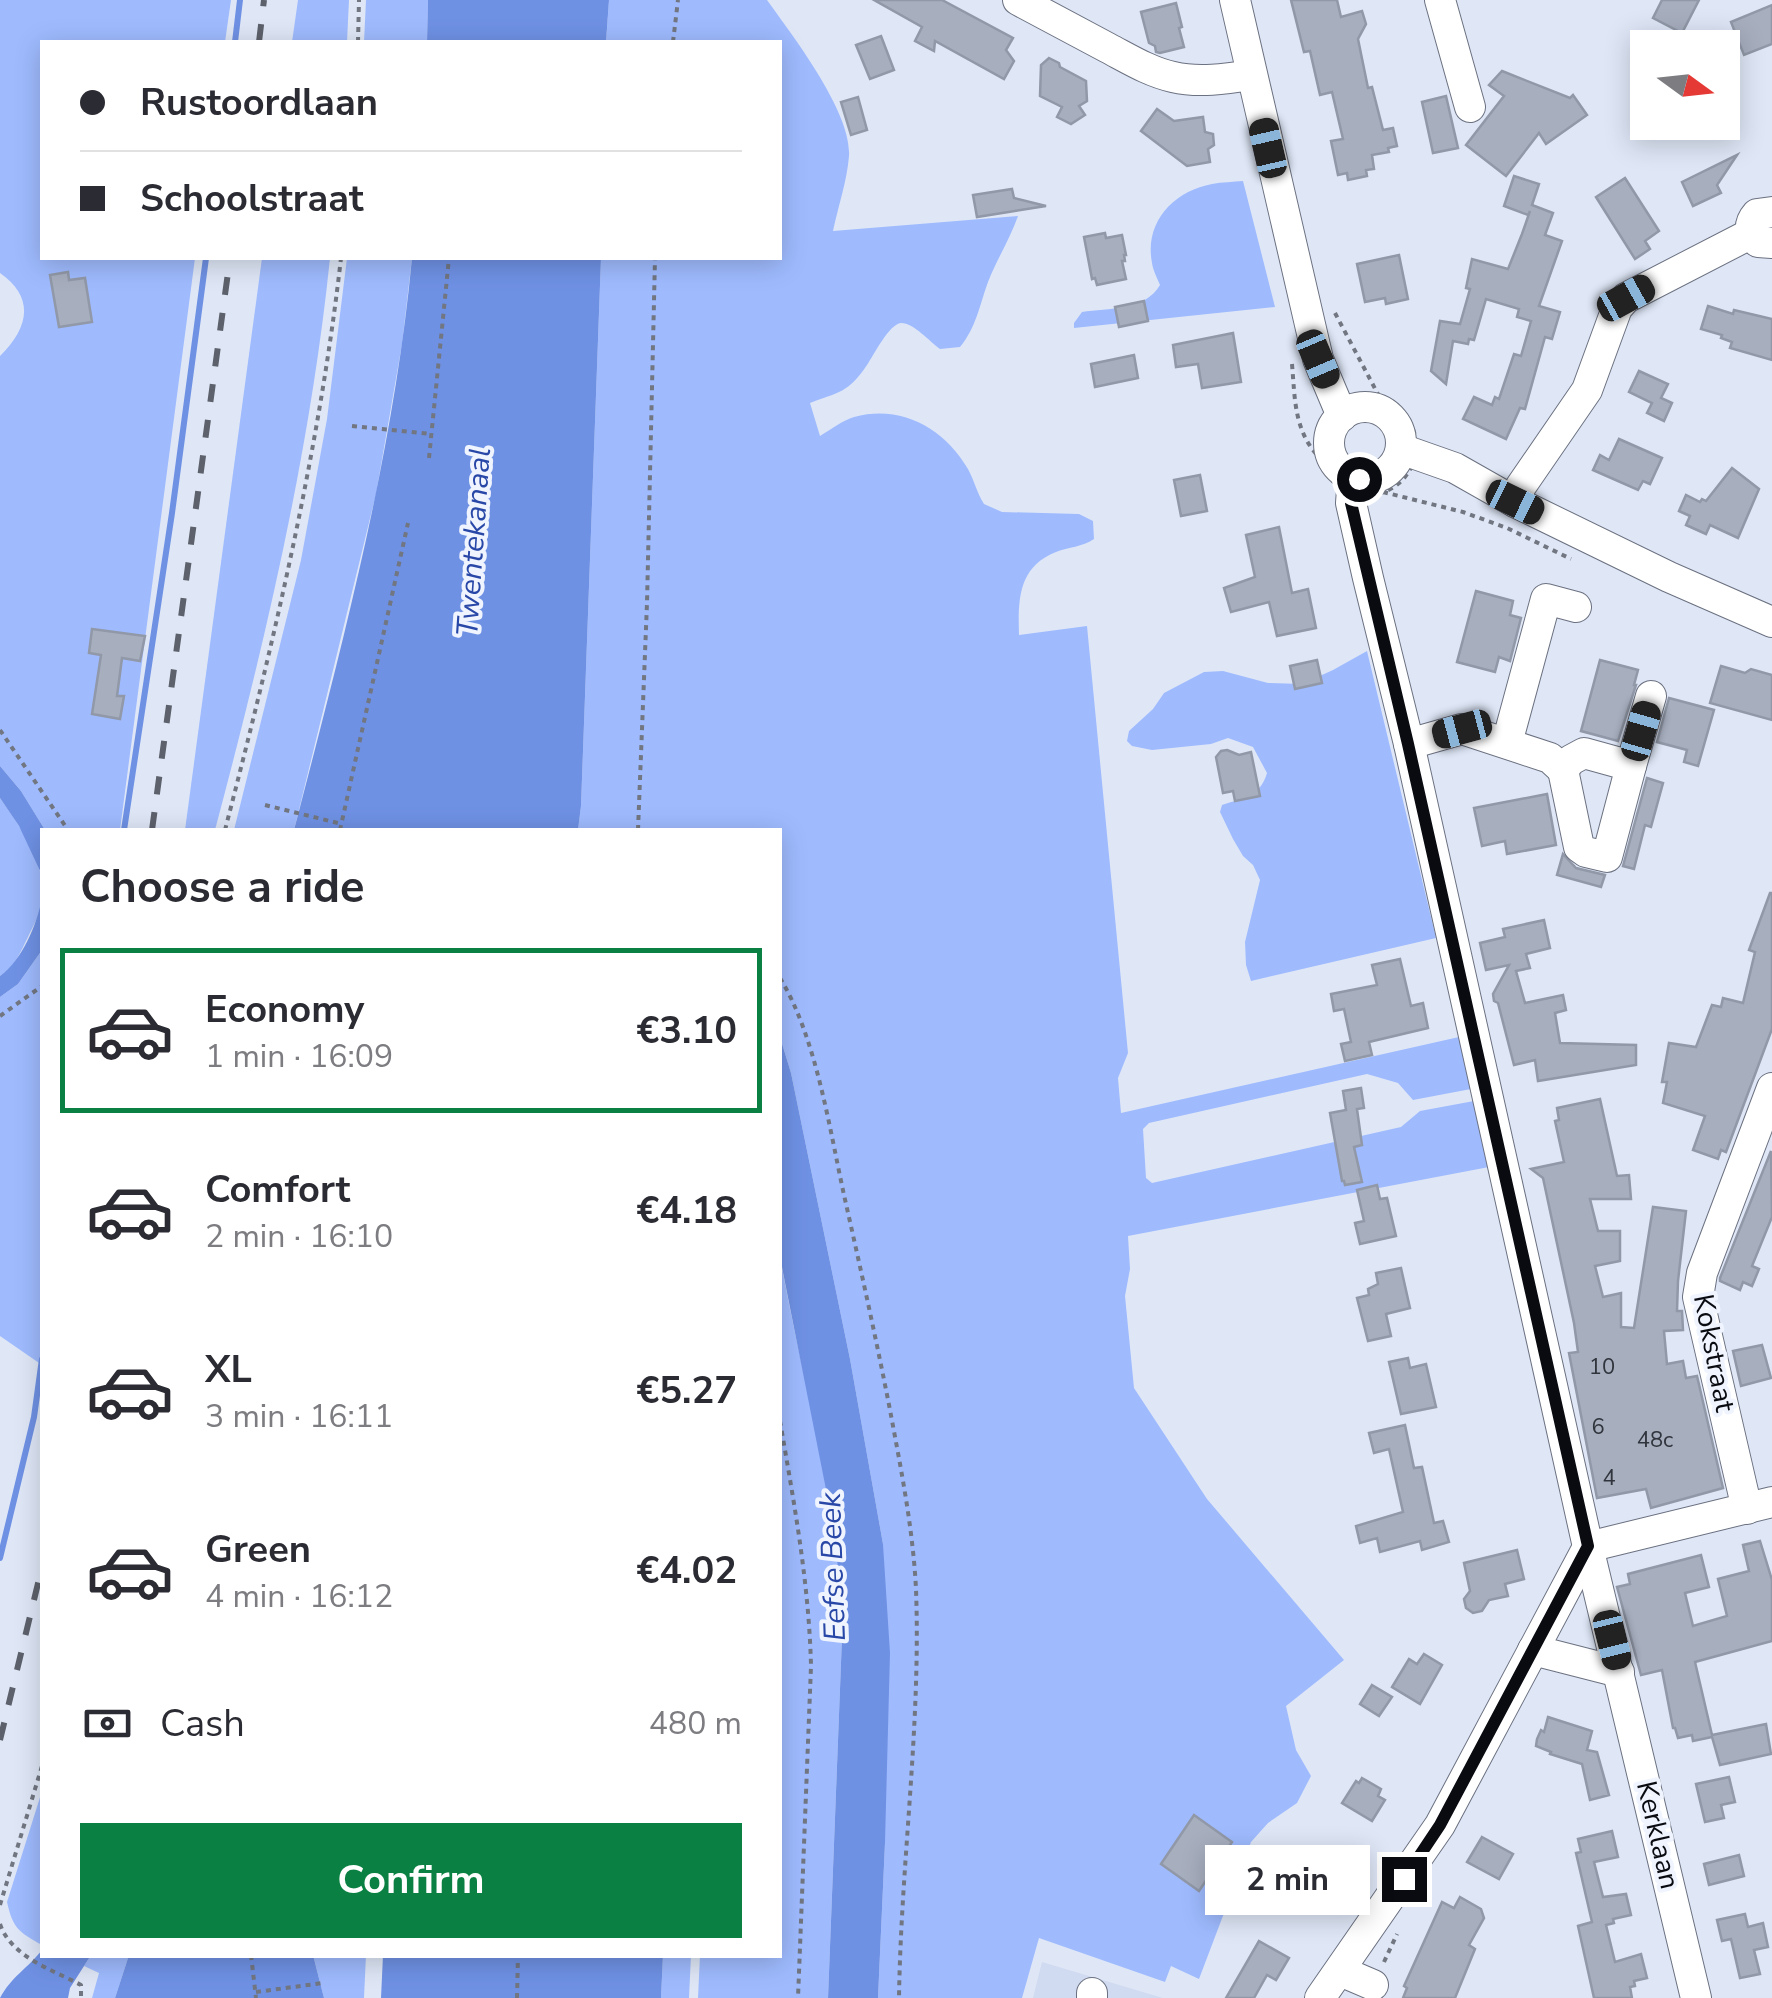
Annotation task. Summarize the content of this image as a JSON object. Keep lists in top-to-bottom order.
{
  "streets": {
    "street": ["Kokstraat", "Kerklaan"]
  },
  "water": ["Twentekanaal", "Eefse Beek"],
  "house_numbers": [
    "10",
    "6",
    "48c",
    "4"
  ],
  "north": "right",
  "page": {
    "banner": ["Rustoordlaan", "Schoolstraat"],
    "heading": "Choose a ride",
    "list": [
      {
        "name": "Economy",
        "note": "1 min · 16:09",
        "value": "€3.10"
      },
      {
        "name": "Comfort",
        "note": "2 min · 16:10",
        "value": "€4.18"
      },
      {
        "name": "XL",
        "note": "3 min · 16:11",
        "value": "€5.27"
      },
      {
        "name": "Green",
        "note": "4 min · 16:12",
        "value": "€4.02"
      }
    ],
    "pay": ["Cash", "480 m"],
    "buttons": "Confirm",
    "bubble": "2 min"
  }
}
